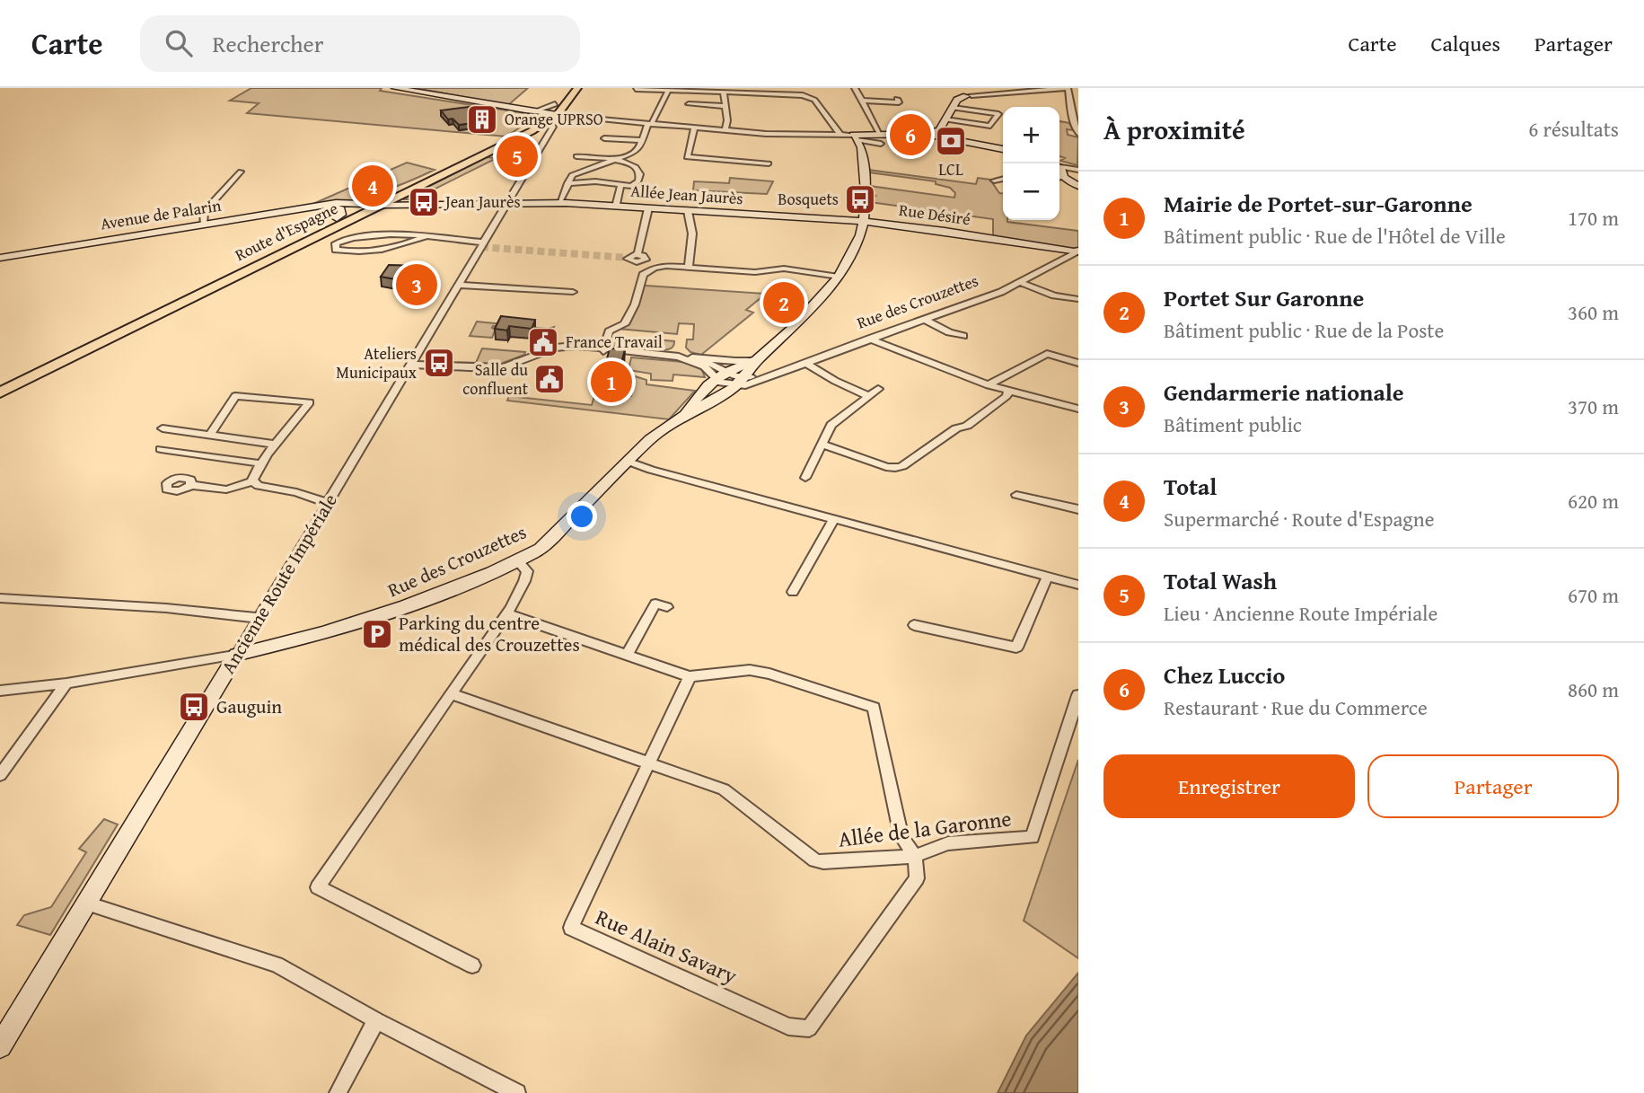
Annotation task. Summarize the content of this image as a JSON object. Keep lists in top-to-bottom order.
{
  "streets": {
    "main road": ["Route d'Espagne"],
    "street": [
      "Allée Jean Jaurès",
      "Avenue de Palarin",
      "Rue Désiré",
      "Rue des Crouzettes",
      "Ancienne Route Impériale",
      "Allée de la Garonne",
      "Rue Alain Savary"
    ]
  },
  "crossings": [
    ["Allée Jean Jaurès", "Avenue de Palarin"],
    ["Allée Jean Jaurès", "Rue Désiré"],
    ["Allée Jean Jaurès", "Route d'Espagne"],
    ["Allée Jean Jaurès", "Ancienne Route Impériale"],
    ["Avenue de Palarin", "Route d'Espagne"],
    ["Rue Désiré", "Rue des Crouzettes"],
    ["Route d'Espagne", "Ancienne Route Impériale"],
    ["Rue des Crouzettes", "Ancienne Route Impériale"],
    ["Allée de la Garonne", "Rue Alain Savary"]
  ],
  "places": {
    "building": ["Orange UPRSO"],
    "bank": ["LCL"],
    "bus stop": [
      "Bosquets",
      "Jean Jaurès",
      "Ateliers Municipaux",
      "Gauguin"
    ],
    "public building": ["France Travail", "Salle du confluent"],
    "parking": ["Parking du centre médical des Crouzettes"]
  },
  "page": {
    "header": "Carte",
    "search": "Rechercher",
    "nav": ["Carte", "Calques", "Partager"],
    "heading": ["À proximité", "6 résultats"],
    "map_buttons": ["+", "−"],
    "pins": [
      "6",
      "5",
      "4",
      "3",
      "2",
      "1"
    ],
    "list": [
      {
        "mark": "1",
        "name": "Mairie de Portet-sur-Garonne",
        "note": "Bâtiment public · Rue de l'Hôtel de Ville",
        "value": "170 m"
      },
      {
        "mark": "2",
        "name": "Portet Sur Garonne",
        "note": "Bâtiment public · Rue de la Poste",
        "value": "360 m"
      },
      {
        "mark": "3",
        "name": "Gendarmerie nationale",
        "note": "Bâtiment public",
        "value": "370 m"
      },
      {
        "mark": "4",
        "name": "Total",
        "note": "Supermarché · Route d'Espagne",
        "value": "620 m"
      },
      {
        "mark": "5",
        "name": "Total Wash",
        "note": "Lieu · Ancienne Route Impériale",
        "value": "670 m"
      },
      {
        "mark": "6",
        "name": "Chez Luccio",
        "note": "Restaurant · Rue du Commerce",
        "value": "860 m"
      }
    ],
    "buttons": ["Enregistrer", "Partager"]
  }
}
